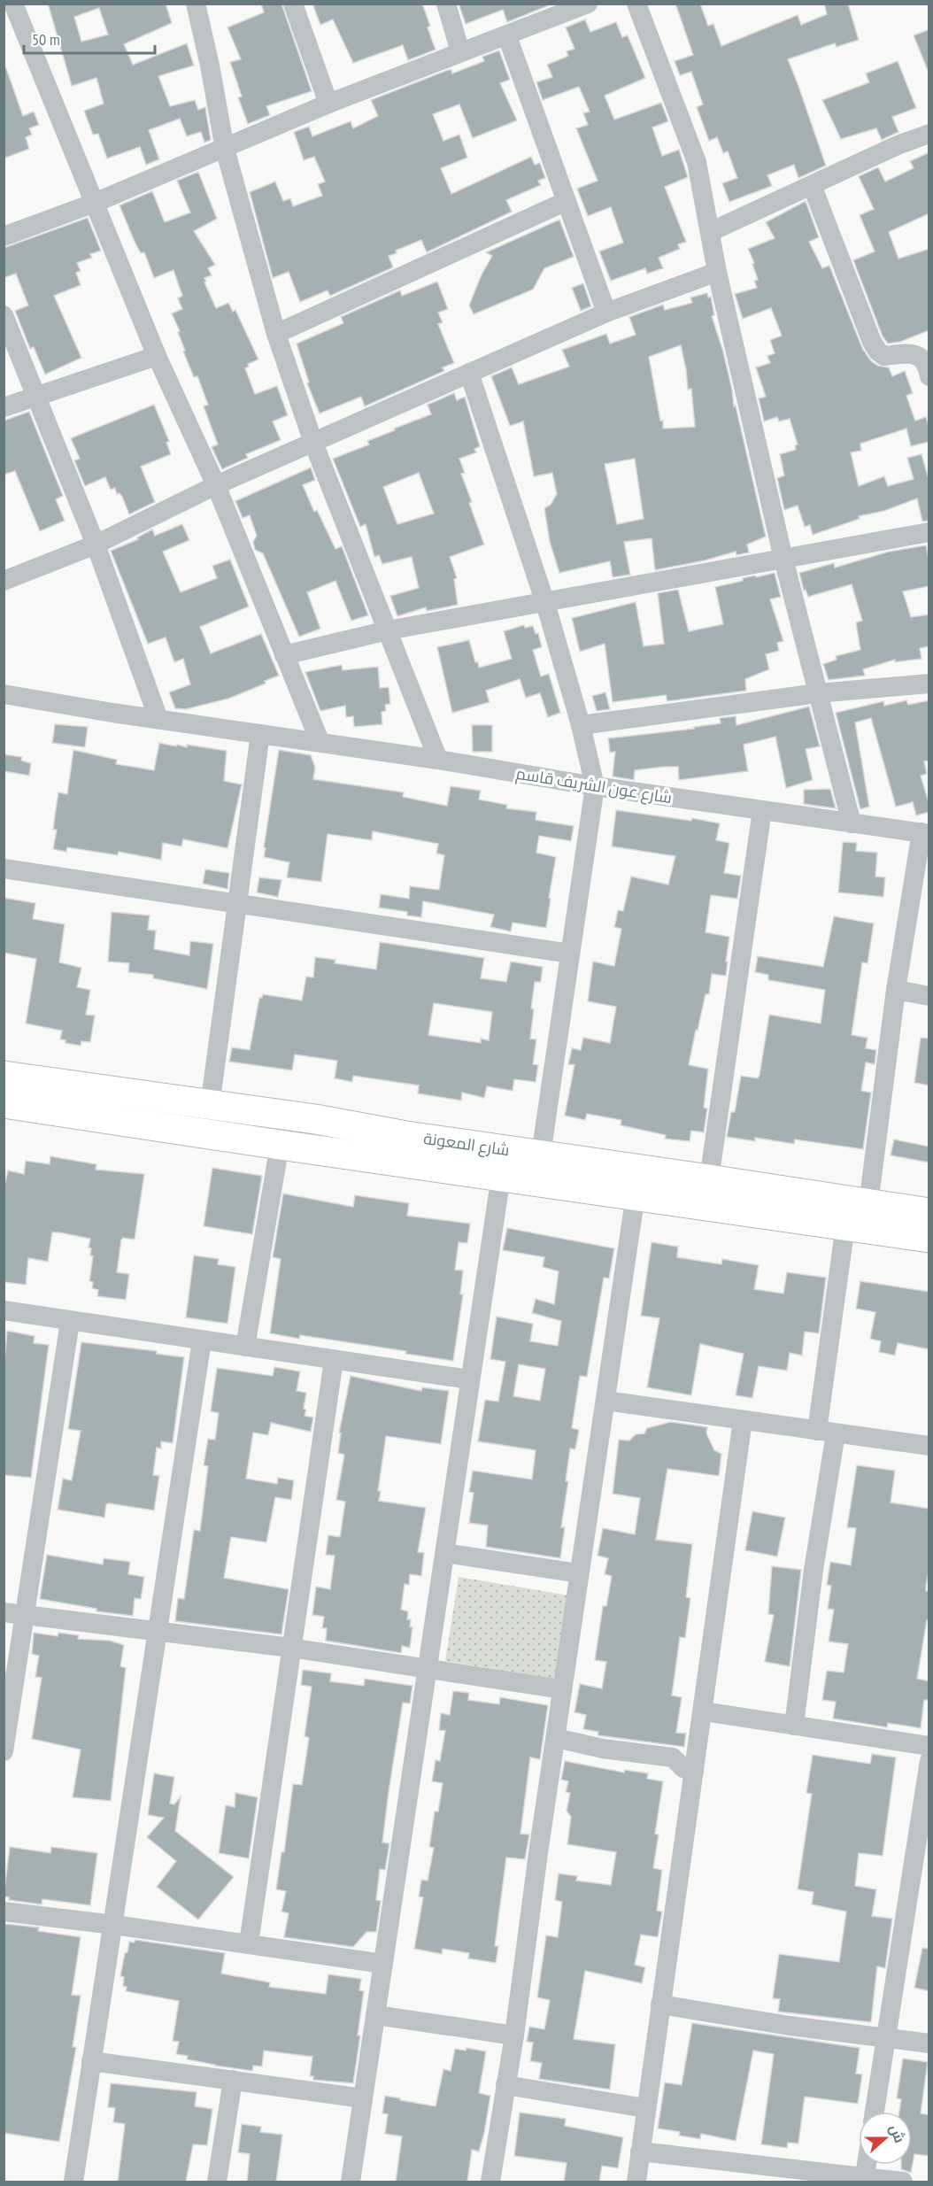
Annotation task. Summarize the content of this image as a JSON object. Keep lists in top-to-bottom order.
{
  "streets": {
    "highway": ["شارع المعونة"],
    "street": ["شارع عون الشريف قاسم"]
  },
  "scale_bar": "50 m",
  "north": "right"
}
